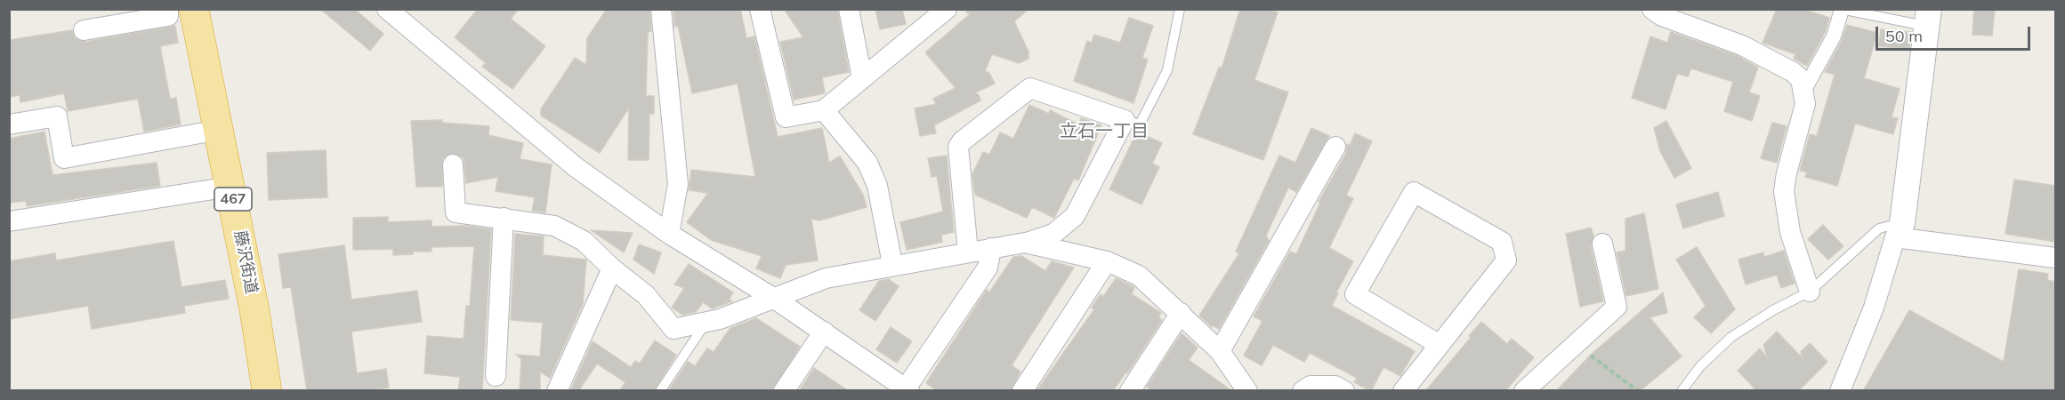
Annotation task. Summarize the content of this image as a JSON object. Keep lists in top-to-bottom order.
{
  "streets": {
    "highway": ["467", "藤沢街道"]
  },
  "districts": ["立石一丁目"],
  "scale_bar": "50 m"
}
